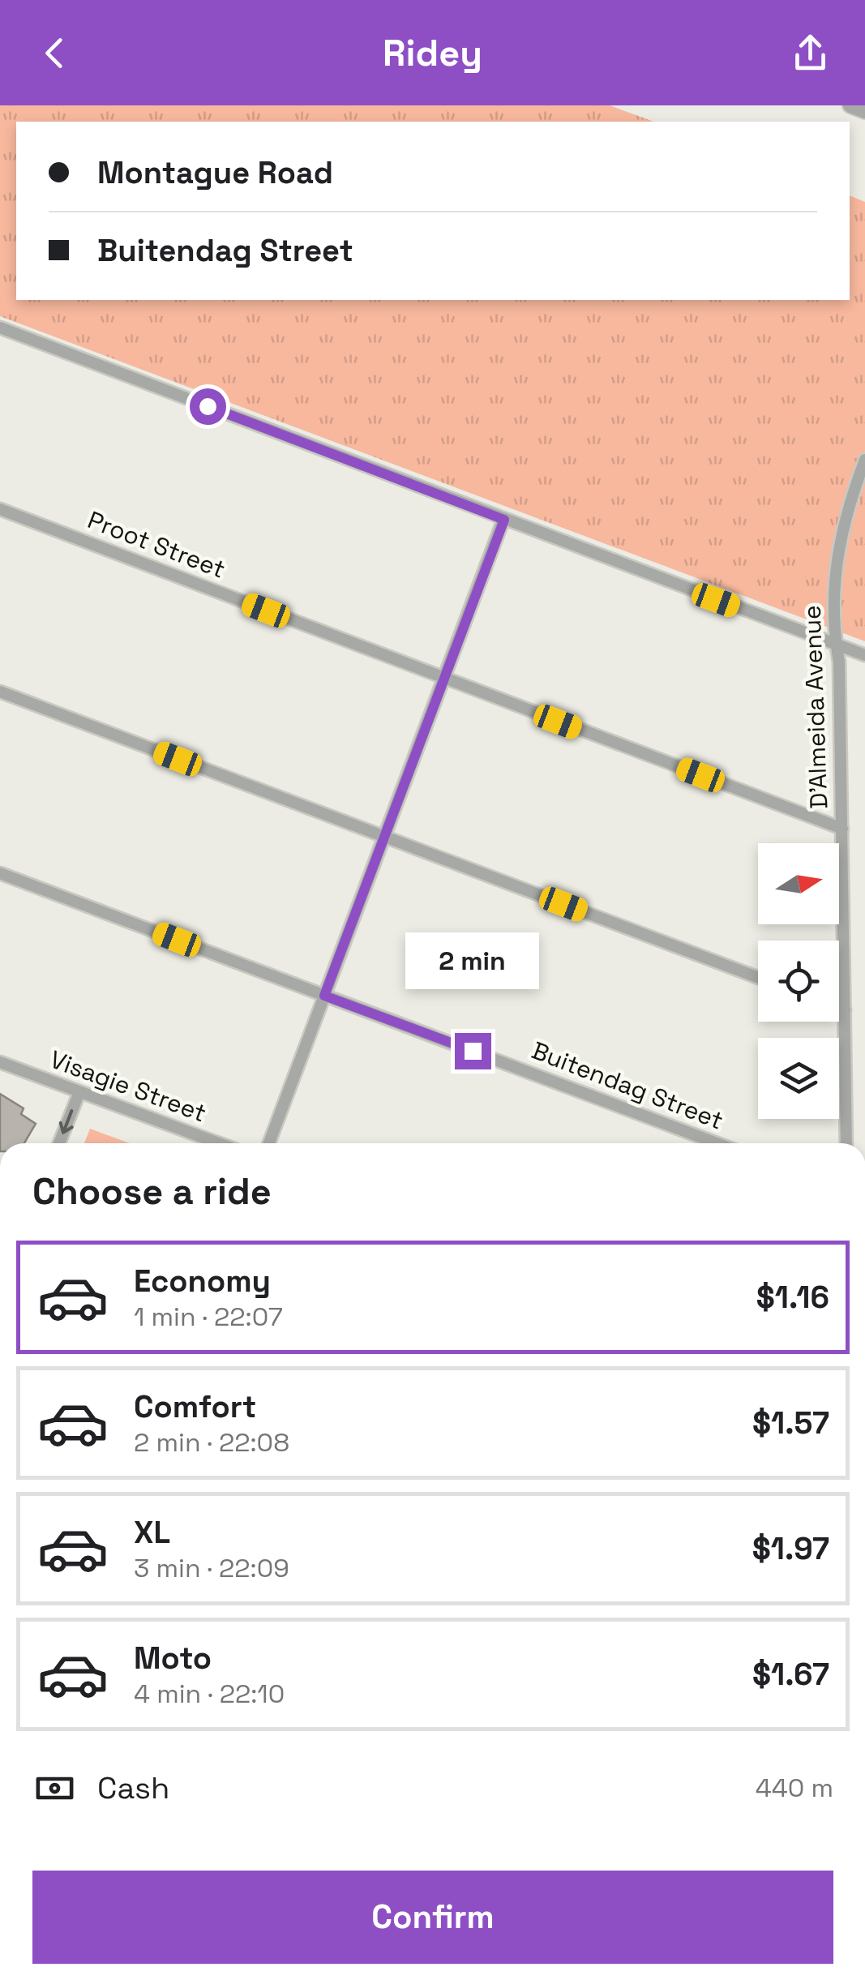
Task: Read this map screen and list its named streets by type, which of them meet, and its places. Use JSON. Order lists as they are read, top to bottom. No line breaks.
{"streets":{"street":["Proot Street","D'Almeida Avenue","Buitendag Street","Visagie Street"]},"crossings":[["Proot Street","D'Almeida Avenue"]],"north":"right","page":{"header":"Ridey","banner":["Montague Road","Buitendag Street"],"bubble":"2 min","heading":"Choose a ride","list":[{"name":"Economy","note":"1 min · 22:07","value":"$1.16"},{"name":"Comfort","note":"2 min · 22:08","value":"$1.57"},{"name":"XL","note":"3 min · 22:09","value":"$1.97"},{"name":"Moto","note":"4 min · 22:10","value":"$1.67"}],"pay":["Cash","440 m"],"buttons":"Confirm"}}
